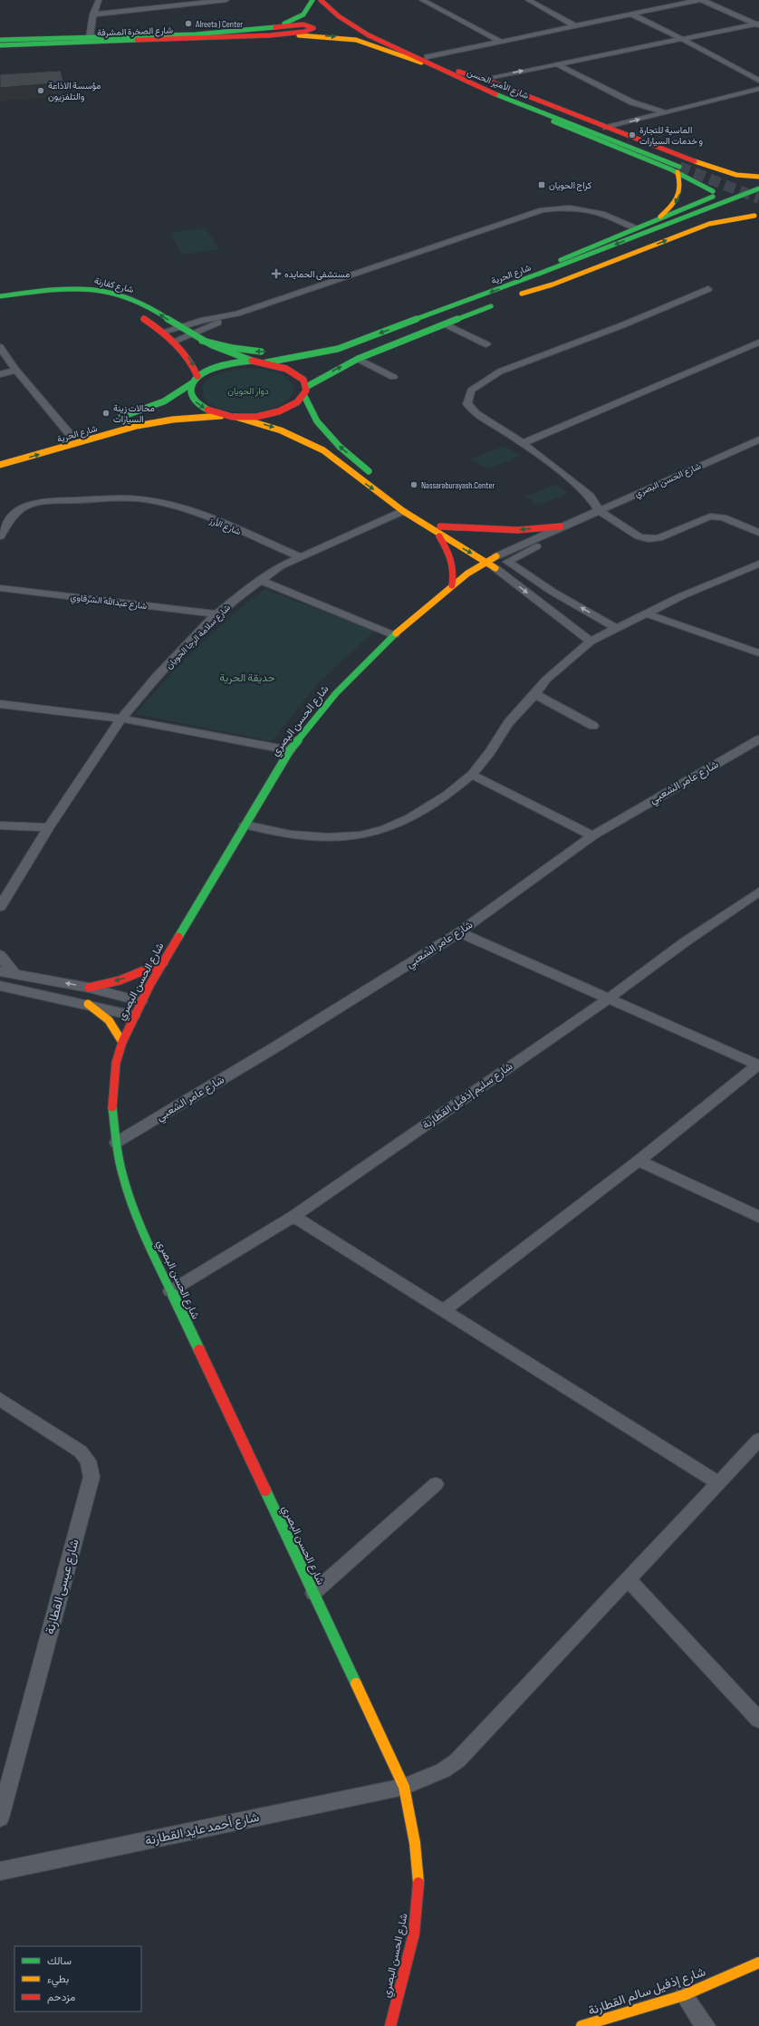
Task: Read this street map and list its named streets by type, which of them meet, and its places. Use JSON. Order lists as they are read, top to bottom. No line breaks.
{"streets":{"main road":["شارع الصخرة المشرفة","شارع الأمير الحسن","شارع الحرية","شارع كفارنة","شارع الحسن البصري","شارع إذفيل سالم القطارنة"],"street":["شارع الأرز","شارع عبدالله الشرقاوي","شارع سلامة الرجا الحويان","شارع عامر الشعبي","شارع سليم إذفيل القطارنة","شارع عيسى القطارنة","شارع أحمد عايد القطارنة"]},"crossings":[["شارع الحسن البصري","شارع عامر الشعبي"],["شارع الحسن البصري","شارع سليم إذفيل القطارنة"],["شارع الحسن البصري","شارع أحمد عايد القطارنة"],["شارع الأرز","شارع سلامة الرجا الحويان"],["شارع عبدالله الشرقاوي","شارع سلامة الرجا الحويان"]],"parks":["دوار الحويان","حديقة الحرية"],"places":{"other":["Alreeta J Center","مؤسسة الاذاعة والتلفزيون","الماسية للتجارة و خدمات السيارات","محالات زينة السيارات","Nassaraburayash.Center"],"transit":["كراج الحويان"],"health":["مستشفى الحمايده"]},"legend":["سالك","بطيء","مزدحم"]}
